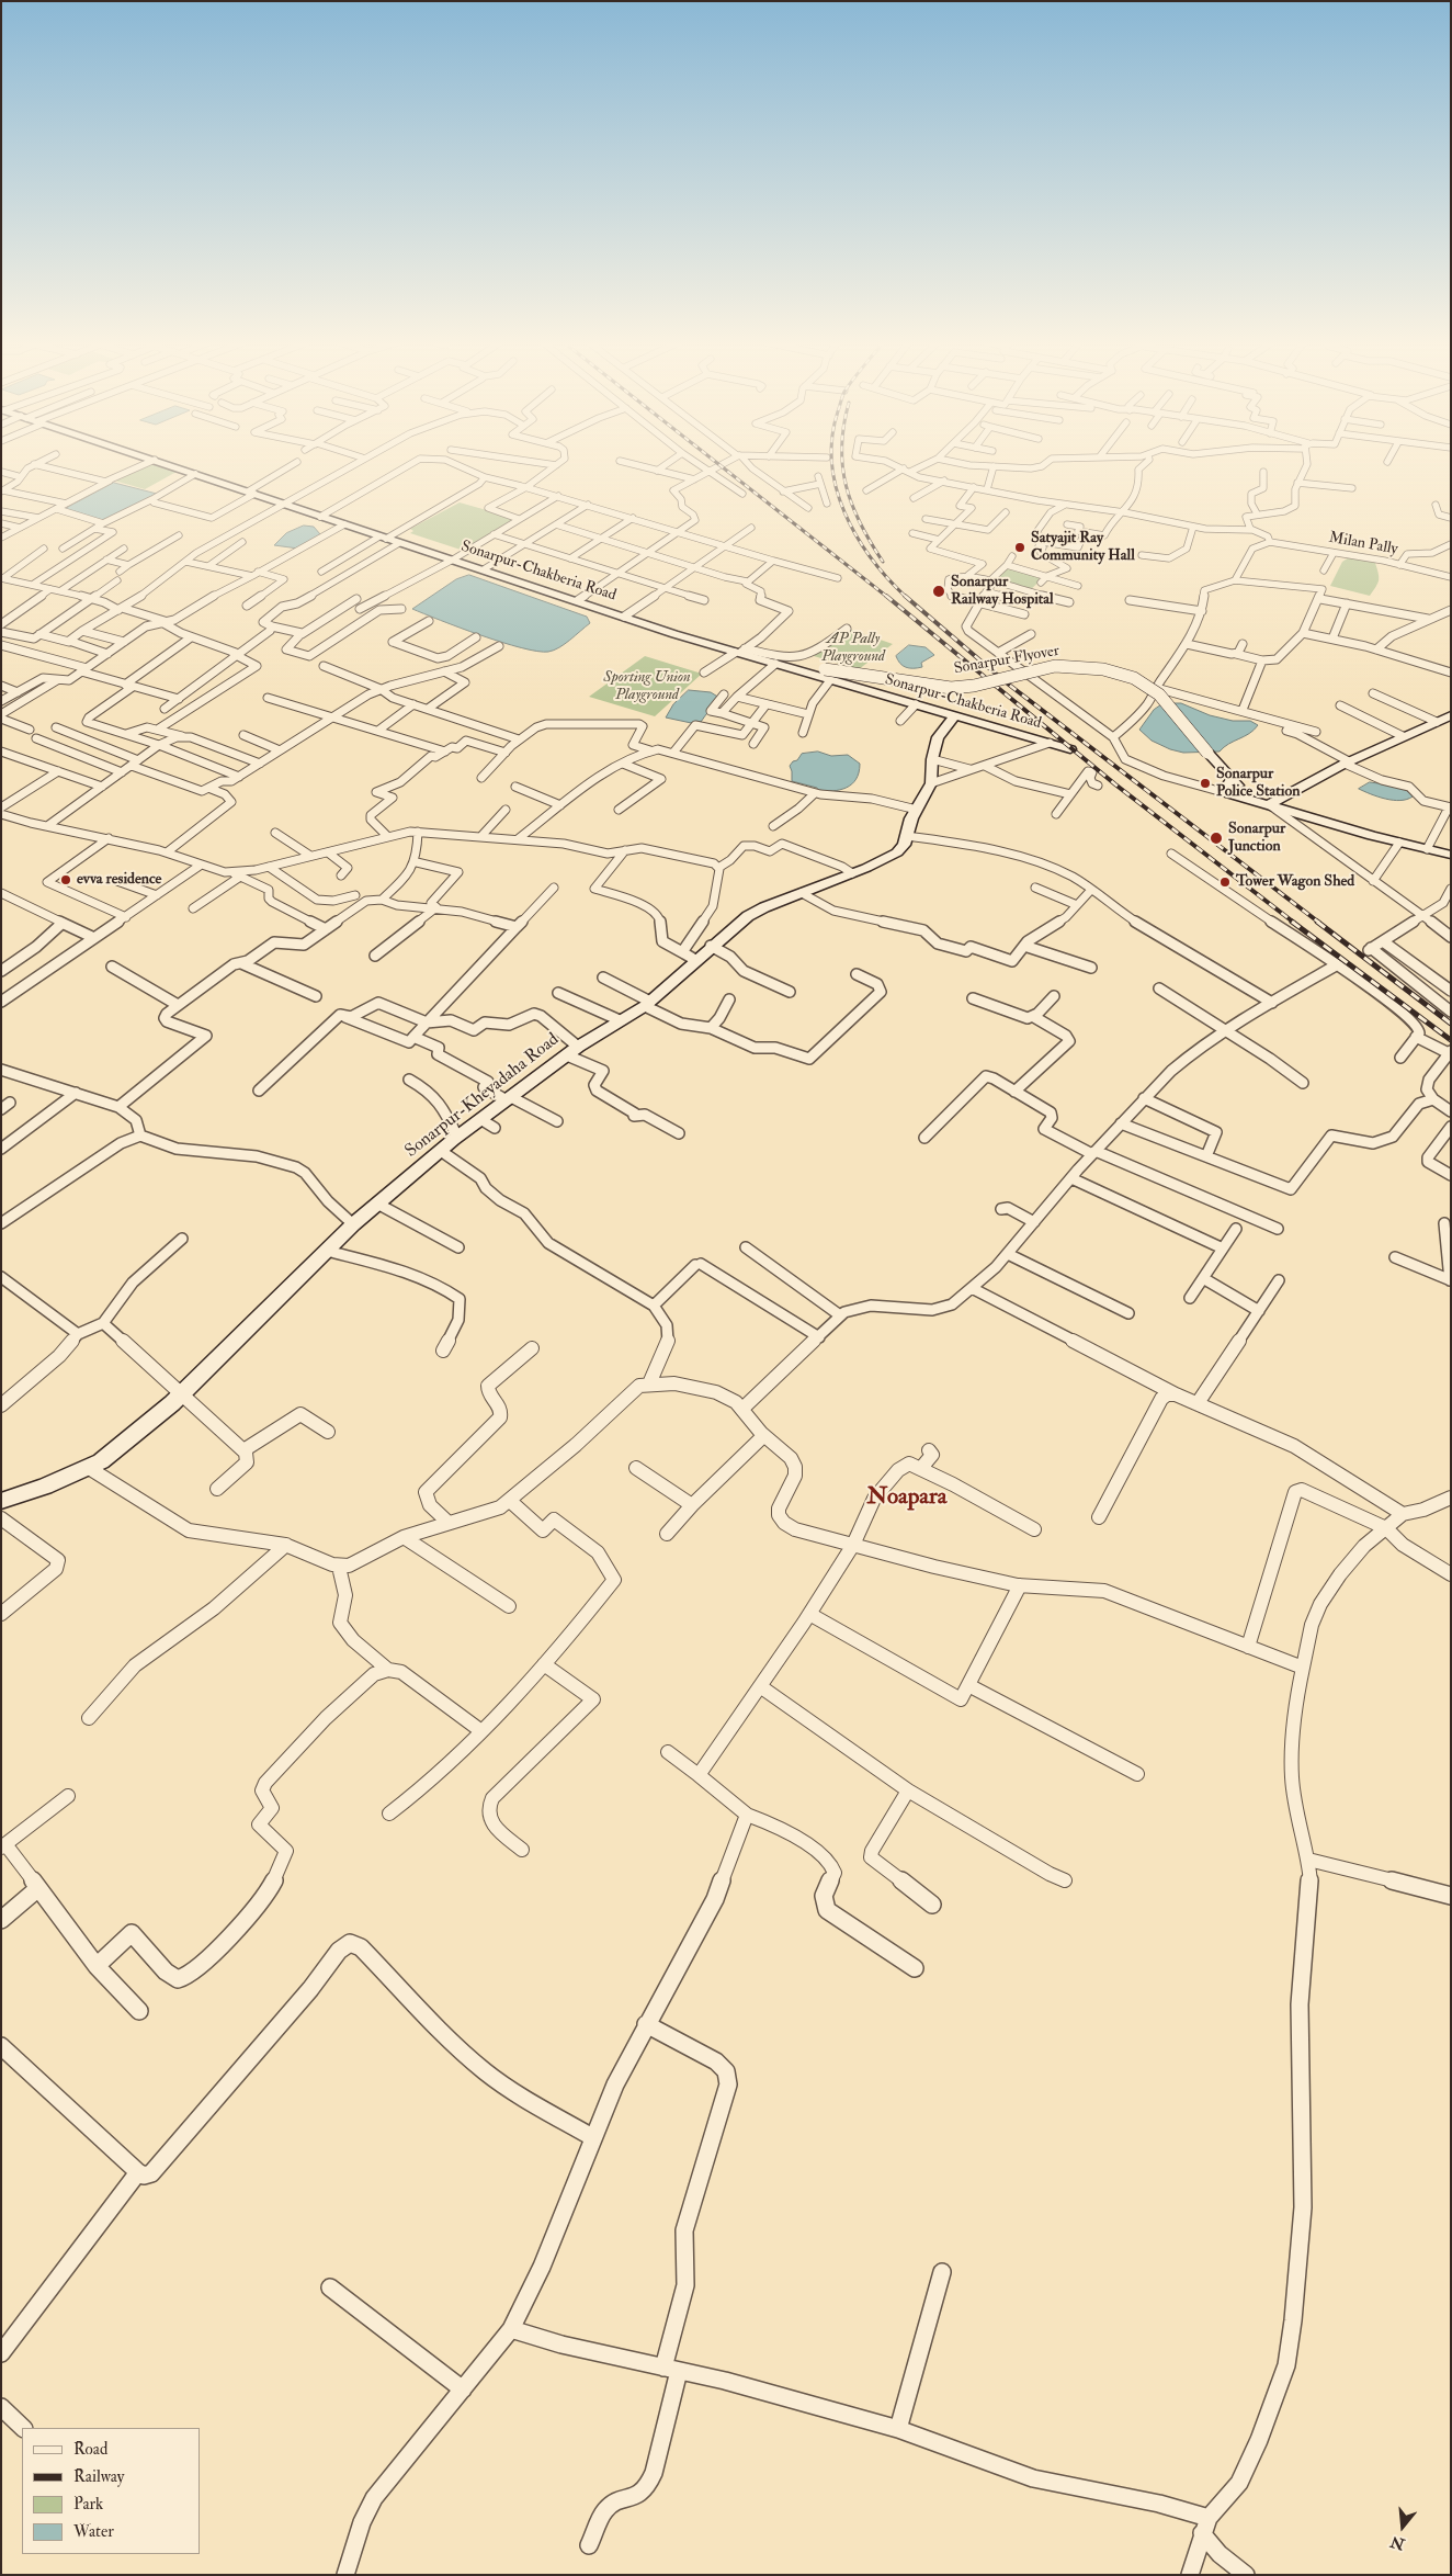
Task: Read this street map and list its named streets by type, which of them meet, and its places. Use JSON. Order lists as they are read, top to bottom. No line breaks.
{"streets":{"main road":["Sonarpur-Chakberia Road","Sonarpur Flyover","Sonarpur-Kheyadaha Road"],"street":["Milan Pally"]},"crossings":[["Sonarpur-Chakberia Road","Sonarpur Flyover"],["Sonarpur-Chakberia Road","Sonarpur-Kheyadaha Road"]],"districts":["Noapara"],"parks":["AP Pally Playground","Sporting Union Playground"],"places":["Satyajit Ray Community Hall","Sonarpur Railway Hospital","Sonarpur Police Station","Sonarpur Junction","evva residence","Tower Wagon Shed"],"legend":["Road","Railway","Park","Water"],"north":"bottom"}
